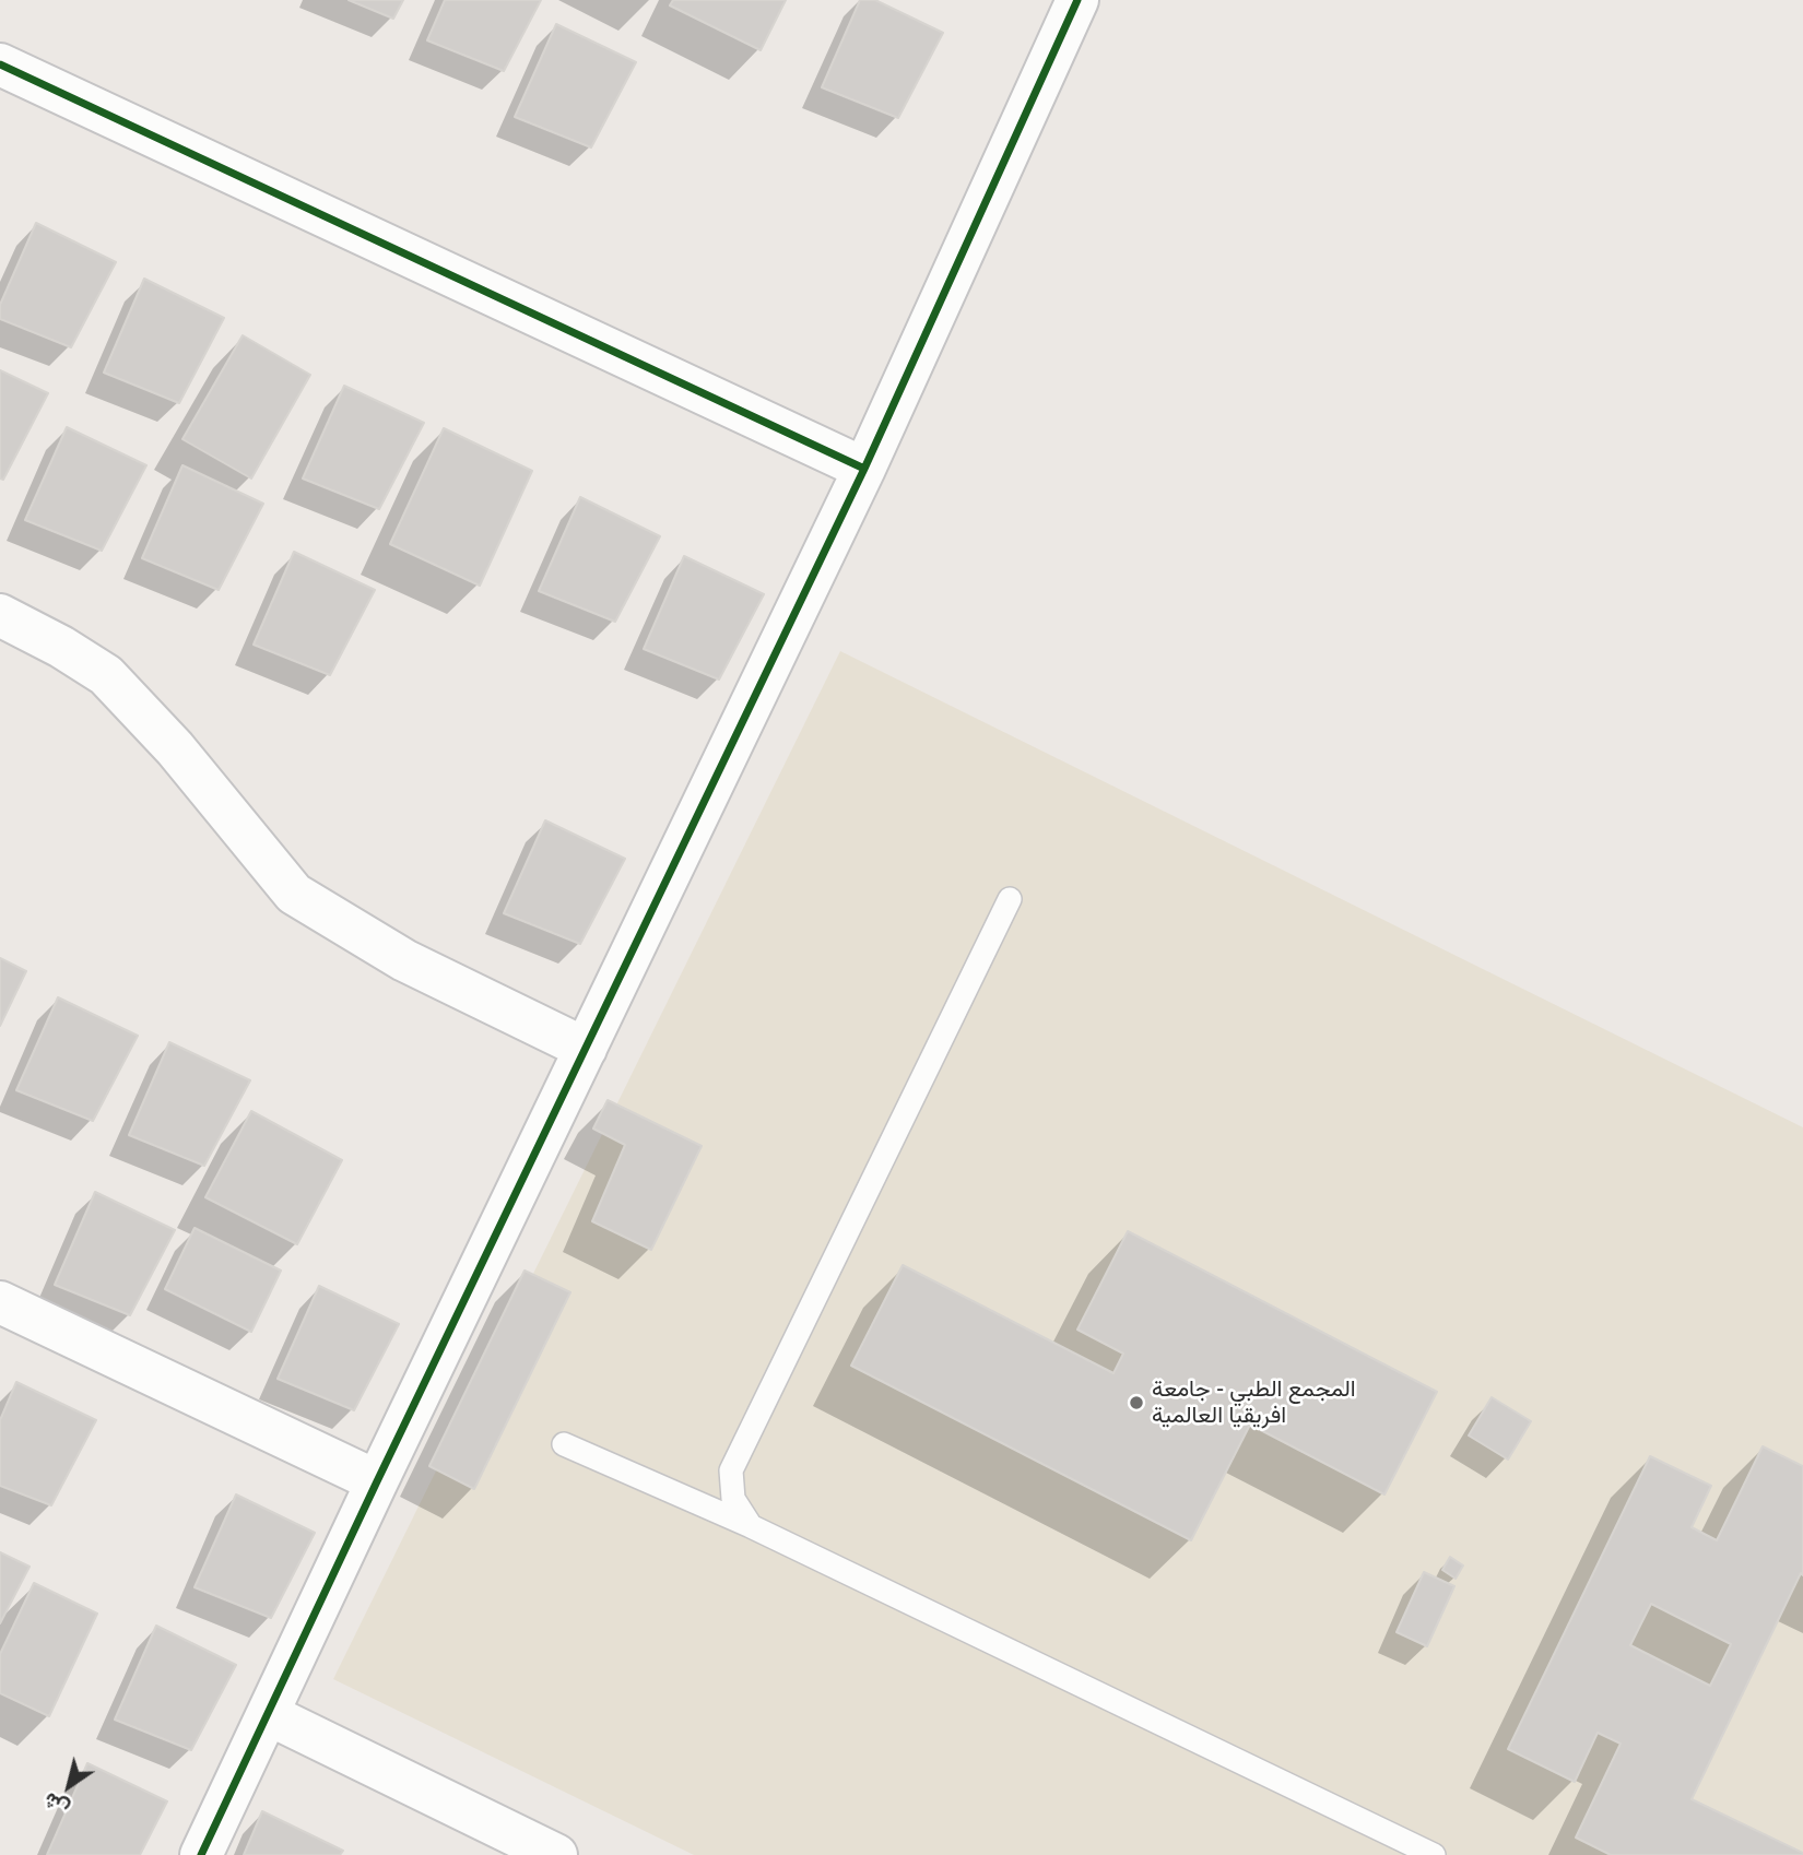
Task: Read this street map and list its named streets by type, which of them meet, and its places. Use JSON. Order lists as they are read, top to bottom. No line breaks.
{"places":["المجمع الطبي - جامعة افريقيا العالمية"],"north":"bottom left"}
